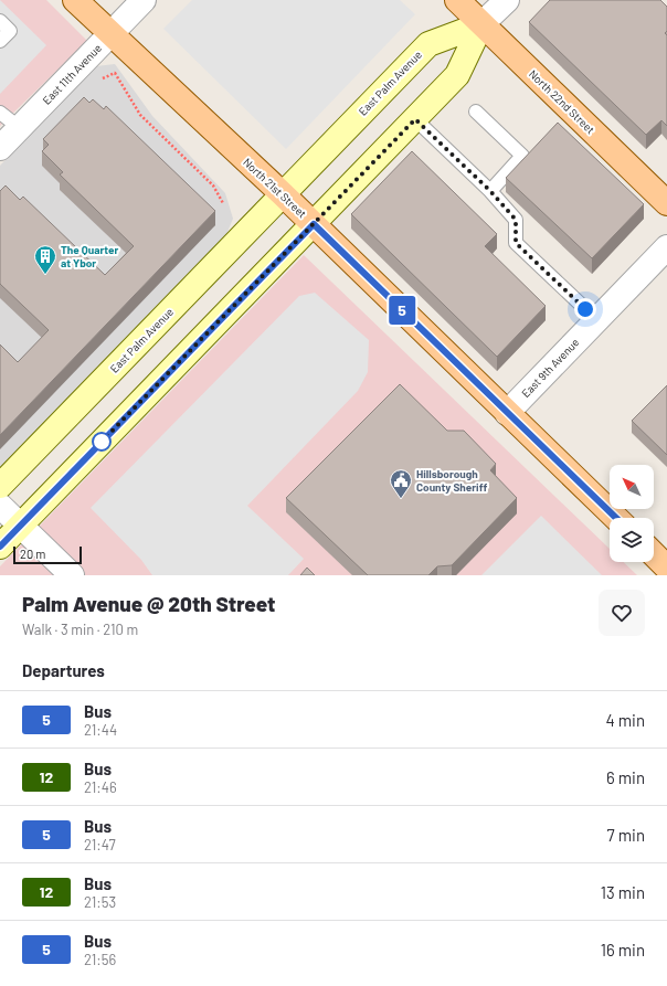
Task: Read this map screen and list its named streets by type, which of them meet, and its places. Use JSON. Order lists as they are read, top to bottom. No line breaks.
{"streets":{"main road":["North 22nd Street","North 21st Street"],"street":["East 11th Avenue","East Palm Avenue","East 9th Avenue"]},"crossings":[["East 11th Avenue","North 21st Street"],["East Palm Avenue","North 22nd Street"],["East Palm Avenue","North 21st Street"],["North 21st Street","East 9th Avenue"]],"places":{"building":["The Quarter at Ybor"],"public building":["Hillsborough County Sheriff"]},"lines":["bus line 5"],"scale_bar":"20 m","north":"top left","page":{"on_map":"5","scale":"20 m","heading":[["Palm Avenue @ 20th Street","Walk · 3 min · 210 m"],"Departures"],"list":[{"mark":"5","name":"Bus","note":"21:44","value":"4 min"},{"mark":"12","name":"Bus","note":"21:46","value":"6 min"},{"mark":"5","name":"Bus","note":"21:47","value":"7 min"},{"mark":"12","name":"Bus","note":"21:53","value":"13 min"},{"mark":"5","name":"Bus","note":"21:56","value":"16 min"}]}}
